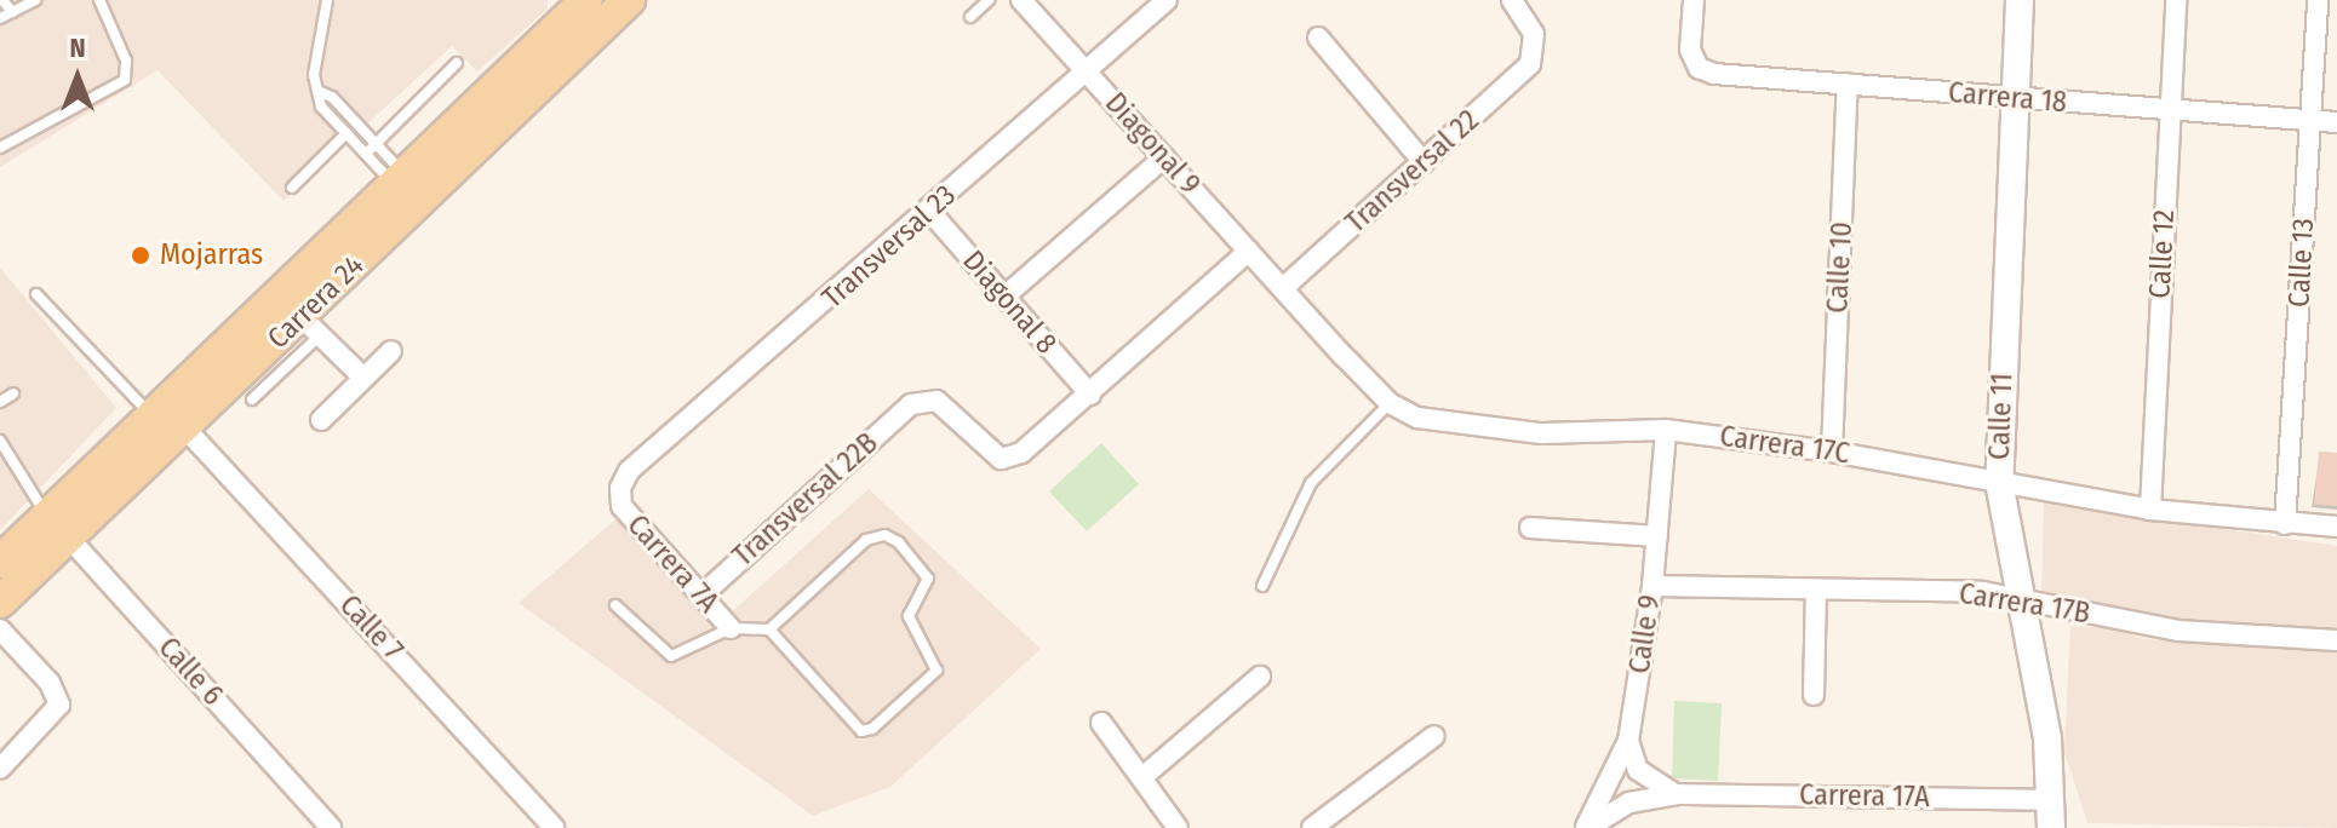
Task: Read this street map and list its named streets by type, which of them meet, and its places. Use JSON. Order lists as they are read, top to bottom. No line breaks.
{"streets":{"main road":["Carrera 24"],"street":["Carrera 18","Diagonal 9","Transversal 22","Transversal 23","Calle 12","Calle 13","Calle 10","Diagonal 8","Calle 11","Carrera 17C","Transversal 22B","Carrera 7A","Carrera 17B","Calle 7","Calle 9","Calle 6","Carrera 17A"]},"crossings":[["Carrera 18","Calle 12"],["Carrera 18","Calle 13"],["Carrera 18","Calle 10"],["Carrera 18","Calle 11"],["Diagonal 9","Transversal 22"],["Diagonal 9","Transversal 23"],["Diagonal 9","Carrera 17C"],["Transversal 22","Carrera 17C"],["Transversal 23","Diagonal 8"],["Transversal 23","Carrera 7A"],["Calle 12","Carrera 17C"],["Calle 13","Carrera 17C"],["Calle 10","Carrera 17C"],["Carrera 24","Calle 7"],["Carrera 24","Calle 6"],["Diagonal 8","Transversal 22B"],["Calle 11","Carrera 17C"],["Calle 11","Carrera 17B"],["Calle 11","Carrera 17A"],["Carrera 17C","Calle 9"],["Transversal 22B","Carrera 7A"],["Carrera 17B","Calle 9"],["Calle 9","Carrera 17A"]],"places":["Mojarras"],"north":"top"}
